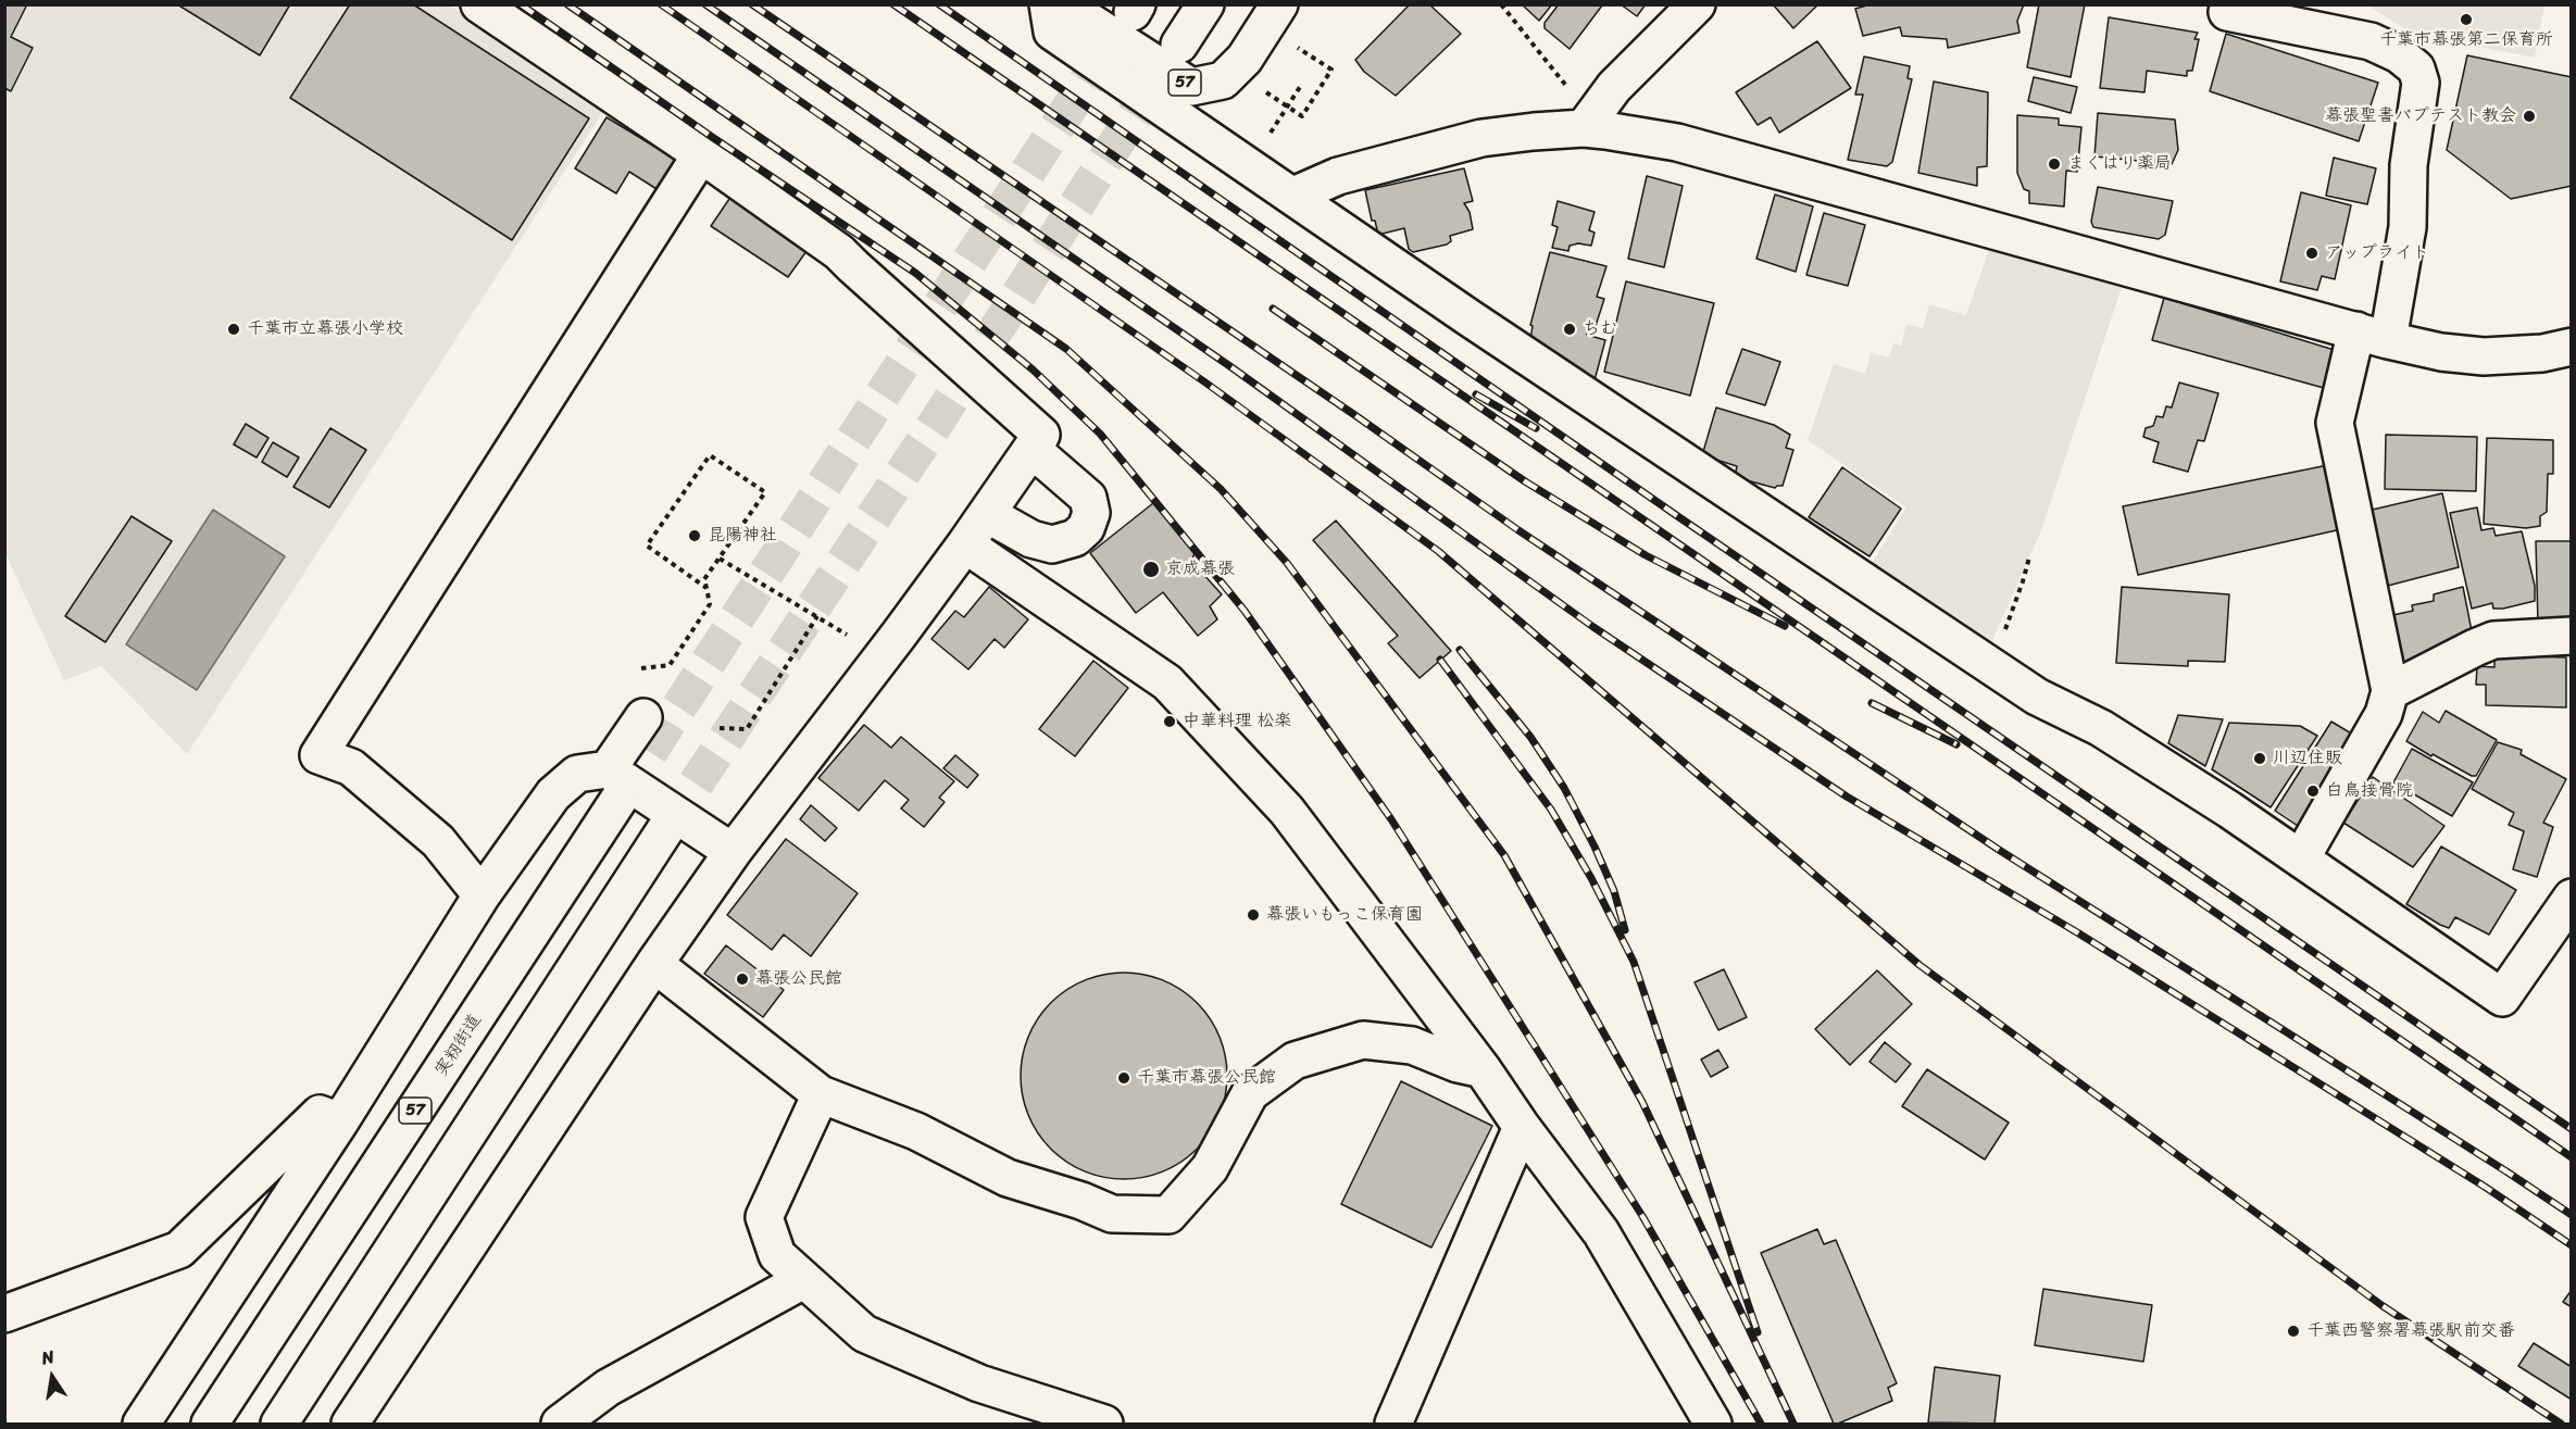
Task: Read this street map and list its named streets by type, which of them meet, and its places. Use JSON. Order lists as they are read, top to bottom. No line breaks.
{"streets":{"street":["57","実籾街道"]},"places":["千葉市幕張第二保育所","幕張聖書バプテスト教会","まくはり薬局","アップライト","千葉市立幕張小学校","ちむ","昆陽神社","京成幕張","中華料理 松楽","川辺住販","白鳥接骨院","幕張いもっこ保育園","幕張公民館","千葉市幕張公民館","千葉西警察署幕張駅前交番"],"north":"top"}
